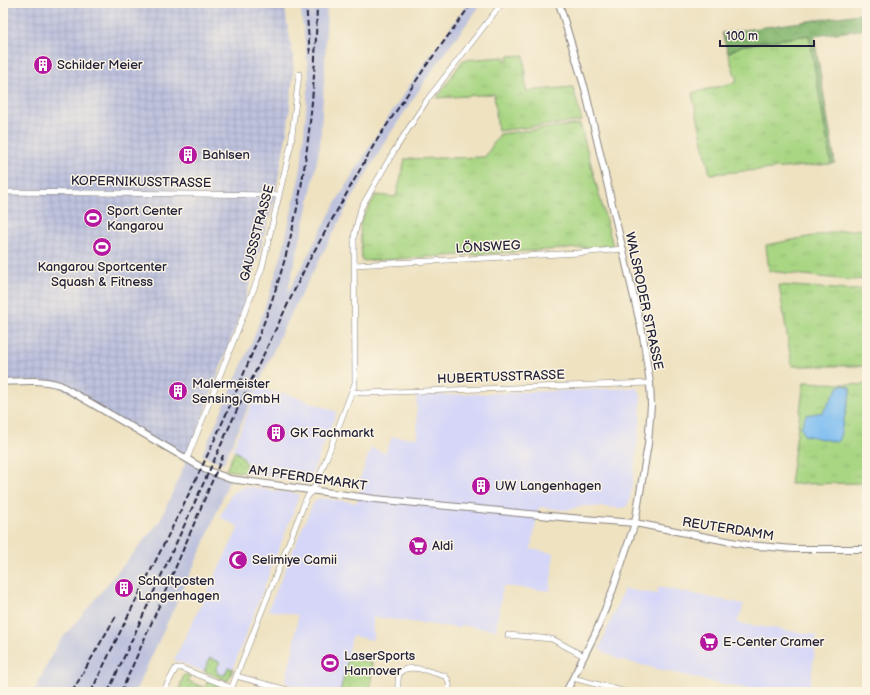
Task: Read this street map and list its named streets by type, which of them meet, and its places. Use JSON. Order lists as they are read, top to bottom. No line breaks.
{"streets":{"street":["KOPERNIKUSSTRASSE","GAUSSSTRASSE","LÖNSWEG","WALSRODER STRASSE","HUBERTUSSTRASSE","AM PFERDEMARKT","REUTERDAMM"]},"crossings":[["KOPERNIKUSSTRASSE","GAUSSSTRASSE"],["GAUSSSTRASSE","AM PFERDEMARKT"],["LÖNSWEG","WALSRODER STRASSE"],["WALSRODER STRASSE","HUBERTUSSTRASSE"],["WALSRODER STRASSE","AM PFERDEMARKT"],["WALSRODER STRASSE","REUTERDAMM"],["AM PFERDEMARKT","REUTERDAMM"]],"places":{"building":["Schilder Meier","Bahlsen","Malermeister Sensing GmbH","GK Fachmarkt","UW Langenhagen","Schaltposten Langenhagen"],"sports":["Sport Center Kangarou","Kangarou Sportcenter Squash & Fitness","LaserSports Hannover"],"supermarket":["Aldi","E-Center Cramer"],"mosque":["Selimiye Camii"]},"scale_bar":"100 m"}
